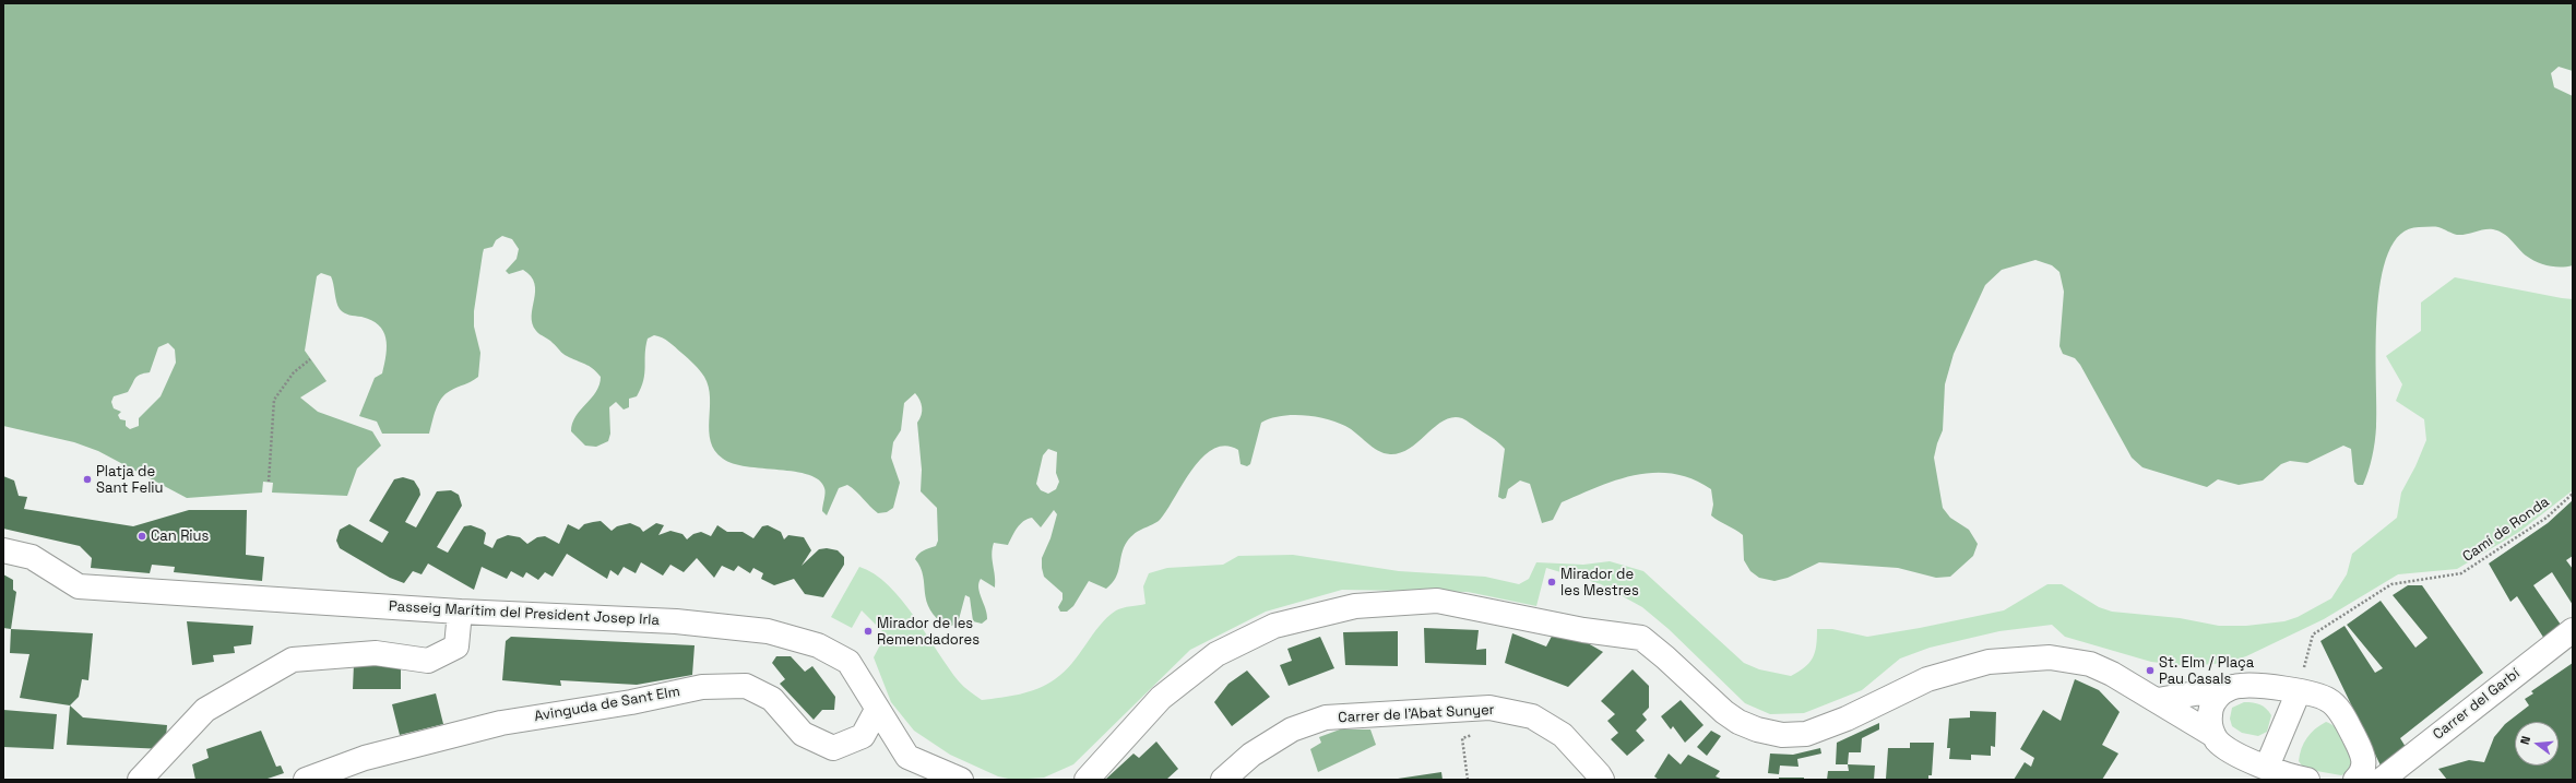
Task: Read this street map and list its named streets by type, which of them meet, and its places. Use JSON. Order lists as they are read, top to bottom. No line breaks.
{"streets":{"street":["Passeig Marítim del President Josep Irla","Avinguda de Sant Elm","Carrer del Garbí","Carrer de l'Abat Sunyer"],"path":["Camí de Ronda"]},"crossings":[["Passeig Marítim del President Josep Irla","Avinguda de Sant Elm"]],"places":["Platja de Sant Feliu","Can Rius","Mirador de les Mestres","Mirador de les Remendadores","St. Elm / Plaça Pau Casals"],"north":"left"}
